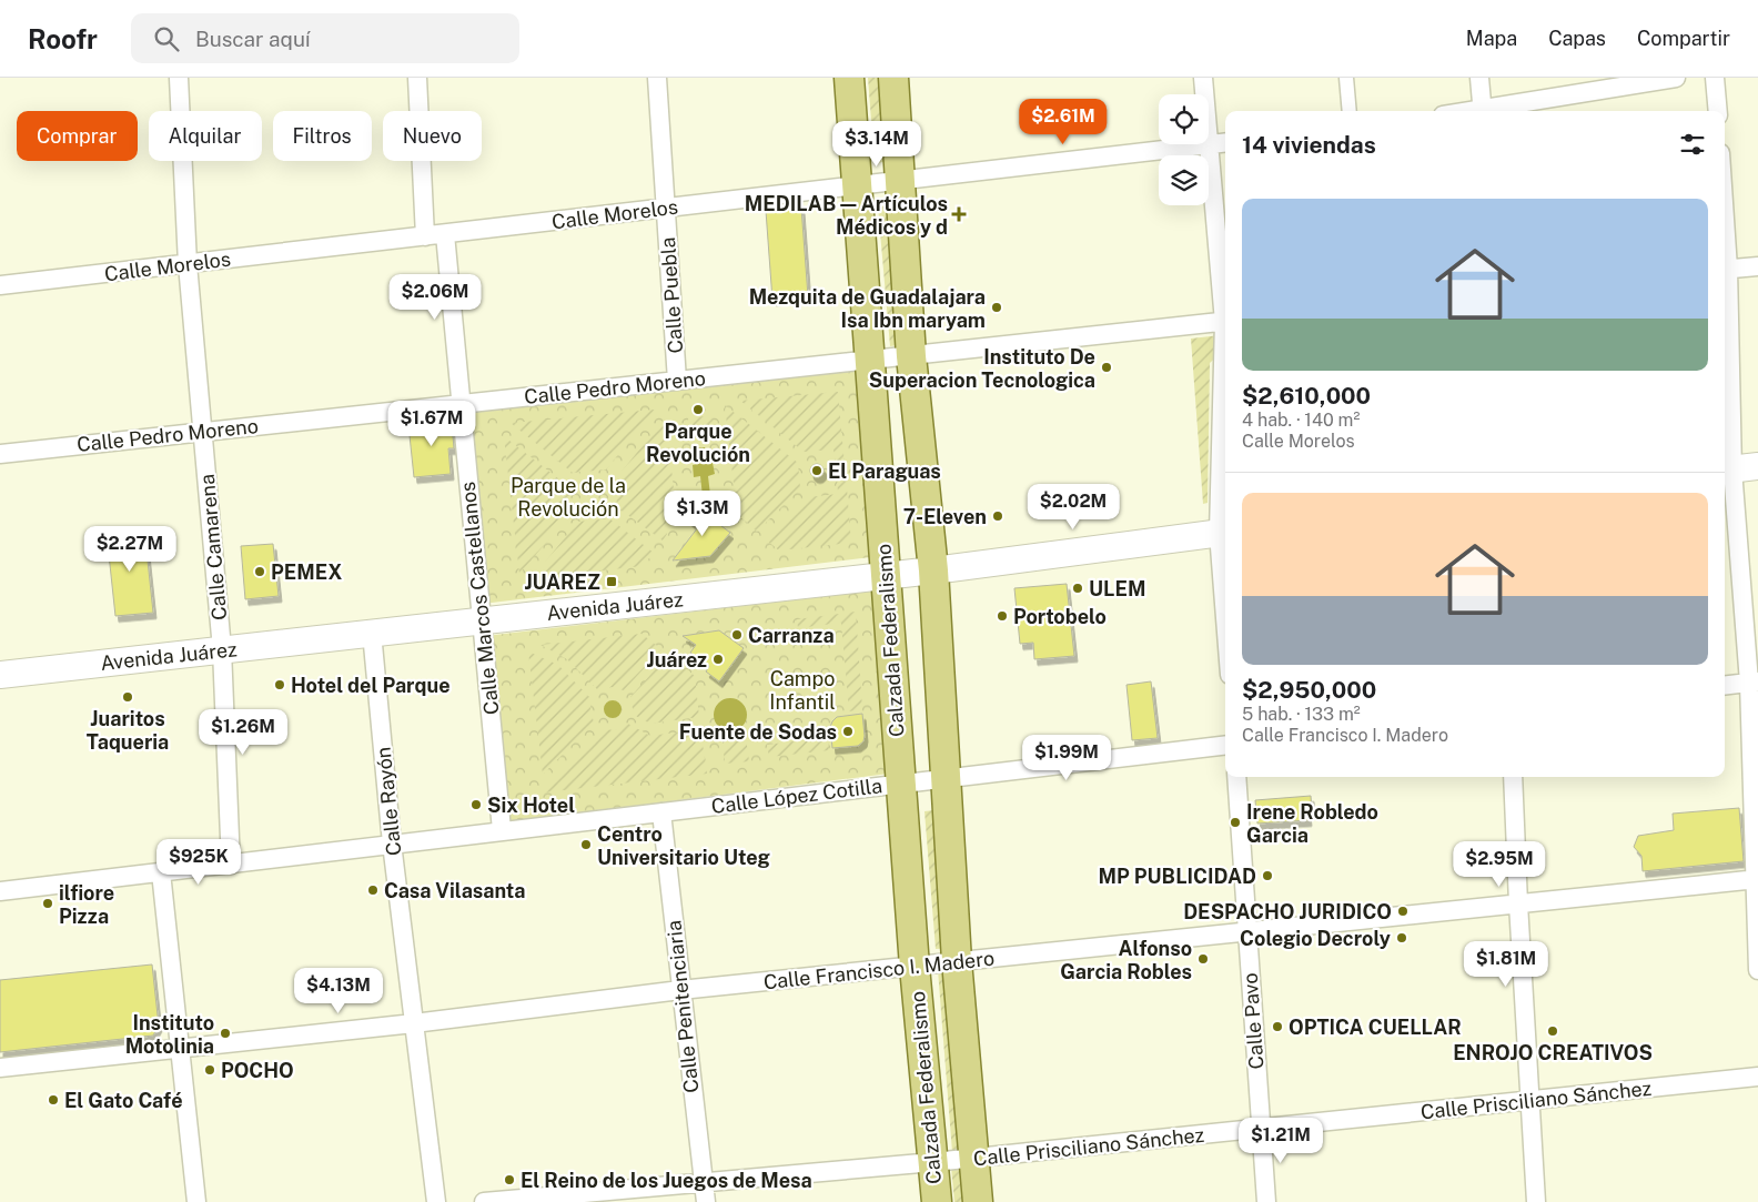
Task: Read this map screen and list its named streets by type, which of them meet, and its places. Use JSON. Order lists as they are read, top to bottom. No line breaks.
{"streets":{"main road":["Avenida Juárez","Calzada Federalismo"],"street":["Calle Morelos","Calle Puebla","Calle Pedro Moreno","Calle Camarena","Calle Marcos Castellanos","Calle López Cotilla","Calle Rayón","Calle Francisco I. Madero","Calle Penitenciaria","Calle Pavo","Calle Prisciliano Sánchez"]},"crossings":[["Calle Morelos","Calle Puebla"],["Calle Morelos","Calle Camarena"],["Calle Morelos","Calle Marcos Castellanos"],["Calle Morelos","Calzada Federalismo"],["Calle Puebla","Calle Pedro Moreno"],["Calle Pedro Moreno","Calle Camarena"],["Calle Pedro Moreno","Calle Marcos Castellanos"],["Calle Pedro Moreno","Calzada Federalismo"],["Calle Camarena","Avenida Juárez"],["Calle Camarena","Calle López Cotilla"],["Calle Marcos Castellanos","Avenida Juárez"],["Calle Marcos Castellanos","Calle López Cotilla"],["Avenida Juárez","Calzada Federalismo"],["Avenida Juárez","Calle Rayón"],["Calzada Federalismo","Calle López Cotilla"],["Calzada Federalismo","Calle Francisco I. Madero"],["Calzada Federalismo","Calle Prisciliano Sánchez"],["Calle López Cotilla","Calle Rayón"],["Calle López Cotilla","Calle Penitenciaria"],["Calle Rayón","Calle Francisco I. Madero"],["Calle Francisco I. Madero","Calle Penitenciaria"],["Calle Francisco I. Madero","Calle Pavo"],["Calle Penitenciaria","Calle Prisciliano Sánchez"],["Calle Pavo","Calle Prisciliano Sánchez"]],"parks":["Parque de la Revolución","Campo Infantil"],"places":{"health":["MEDILAB — Artículos Médicos y d"],"other":["Mezquita de Guadalajara Isa Ibn maryam","Instituto De Superacion Tecnologica","Parque Revolución","El Paraguas","7-Eleven","PEMEX","ULEM","Portobelo","Carranza","Juárez","Hotel del Parque","Juaritos Taqueria","Fuente de Sodas","Six Hotel","Irene Robledo Garcia","Centro Universitario Uteg","MP PUBLICIDAD","Casa Vilasanta","ilfiore Pizza","DESPACHO JURIDICO","Colegio Decroly","Alfonso Garcia Robles","OPTICA CUELLAR","ENROJO CREATIVOS","Instituto Motolinia","POCHO","El Gato Café","El Reino de los Juegos de Mesa"],"transit":["JUAREZ"]},"page":{"header":"Roofr","search":"Buscar aquí","nav":["Mapa","Capas","Compartir"],"price":["$2.61M","$3.14M","$2.06M","$1.67M","$2.02M","$1.3M","$2.27M","$1.26M","$1.99M","$925K","$2.95M","$1.81M","$4.13M","$1.21M"],"chip":["Comprar","Alquilar","Filtros","Nuevo"],"heading":"14 viviendas","list":[{"name":"$2,610,000","note":"4 hab. · 140 m² · Calle Morelos"},{"name":"$2,950,000","note":"5 hab. · 133 m² · Calle Francisco I. Madero"}]}}
